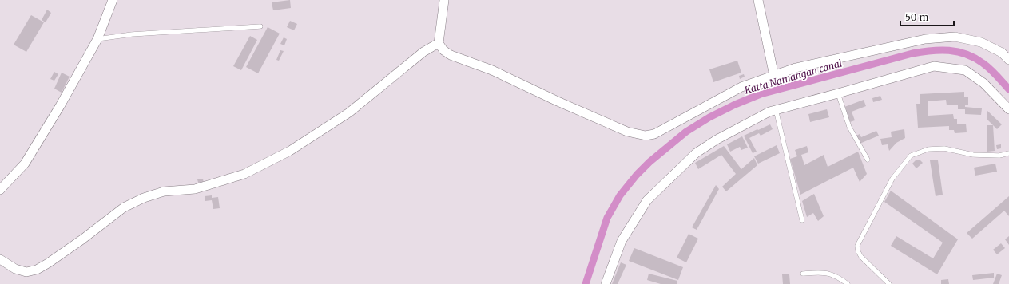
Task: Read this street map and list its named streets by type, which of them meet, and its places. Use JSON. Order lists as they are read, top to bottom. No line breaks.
{"water":["Katta Namangan canal"],"scale_bar":"50 m"}
